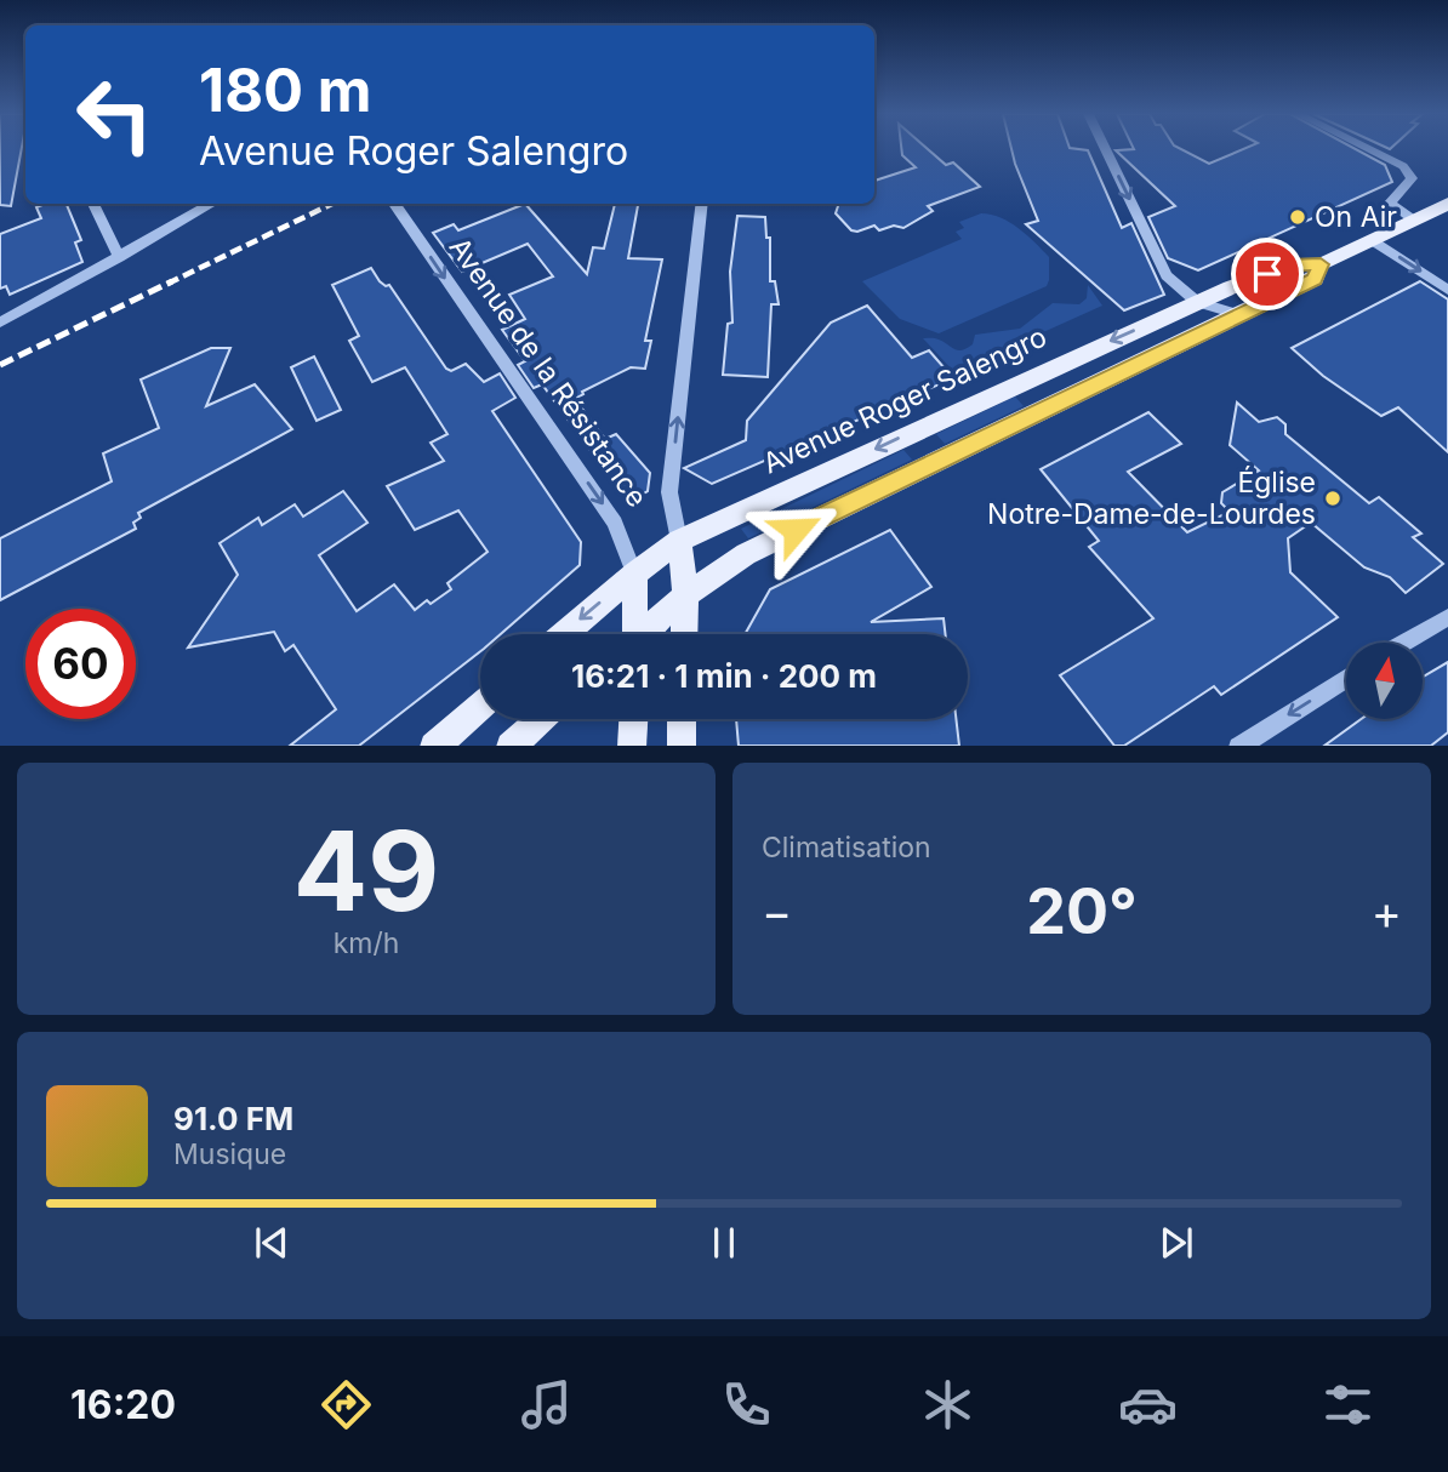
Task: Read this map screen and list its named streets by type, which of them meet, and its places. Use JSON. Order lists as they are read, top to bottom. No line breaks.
{"streets":{"main road":["Avenue de la Résistance","Avenue Roger Salengro"]},"crossings":[["Avenue de la Résistance","Avenue Roger Salengro"]],"one_way":["Avenue de la Résistance"],"places":["On Air","Église Notre-Dame-de-Lourdes"],"north":"top","page":{"turn":["180 m","Avenue Roger Salengro"],"limit":"60","trip":"16:21 · 1 min · 200 m","tile":[["49","km/h"],"Climatisation"],"heat":["−","20°","+"],"song":["91.0 FM","Musique"],"tabs":"16:20"}}
